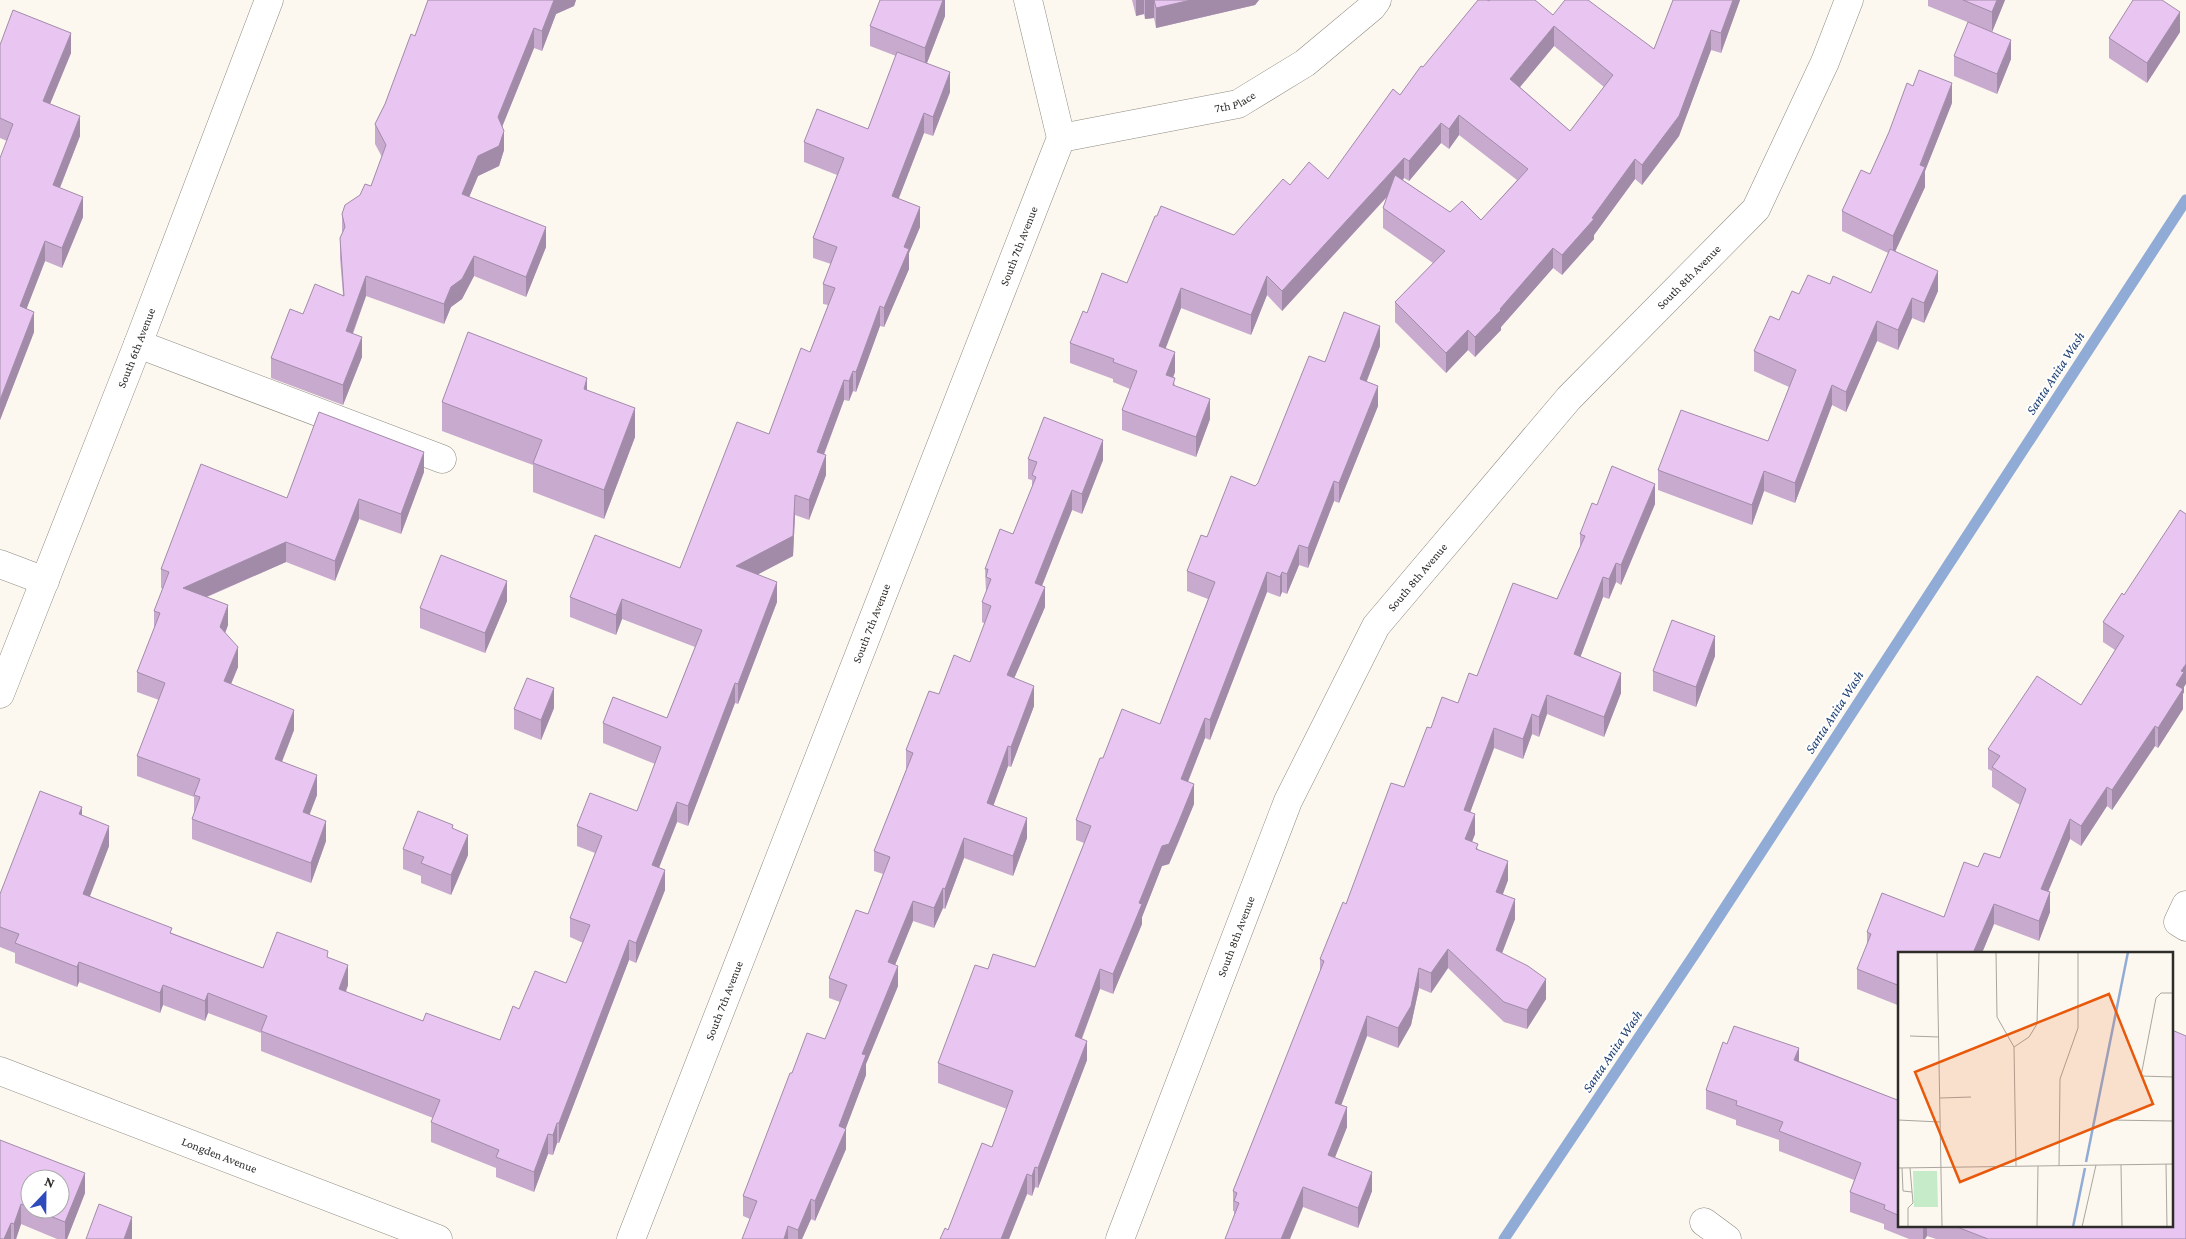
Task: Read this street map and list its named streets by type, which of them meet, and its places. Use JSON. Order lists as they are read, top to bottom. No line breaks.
{"streets":{"street":["7th Place","South 7th Avenue","South 8th Avenue","South 6th Avenue","Longden Avenue"]},"crossings":[["7th Place","South 7th Avenue"]],"water":["Santa Anita Wash"],"north":"top"}
